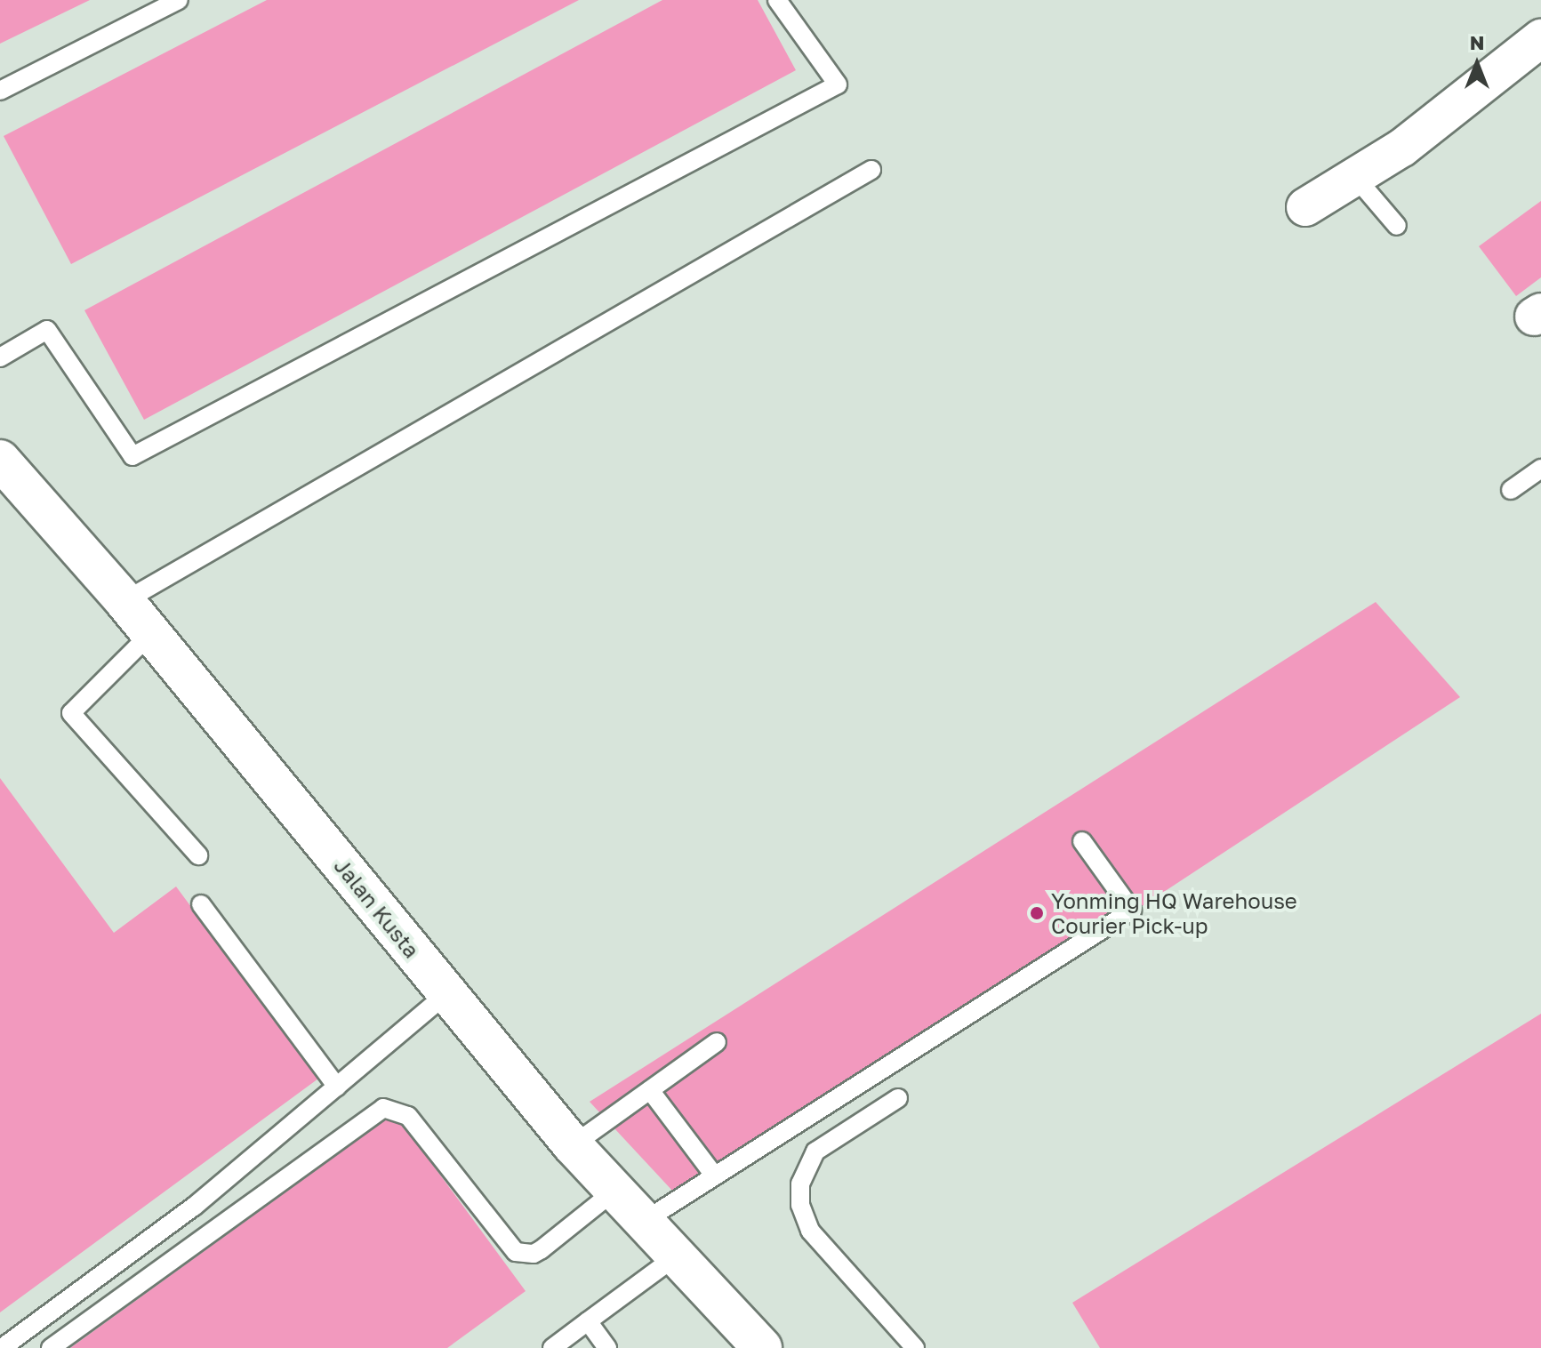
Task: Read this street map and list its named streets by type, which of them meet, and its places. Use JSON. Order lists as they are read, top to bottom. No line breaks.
{"streets":{"street":["Jalan Kusta"]},"places":["Yonming HQ Warehouse Courier Pick-up"],"north":"top"}
